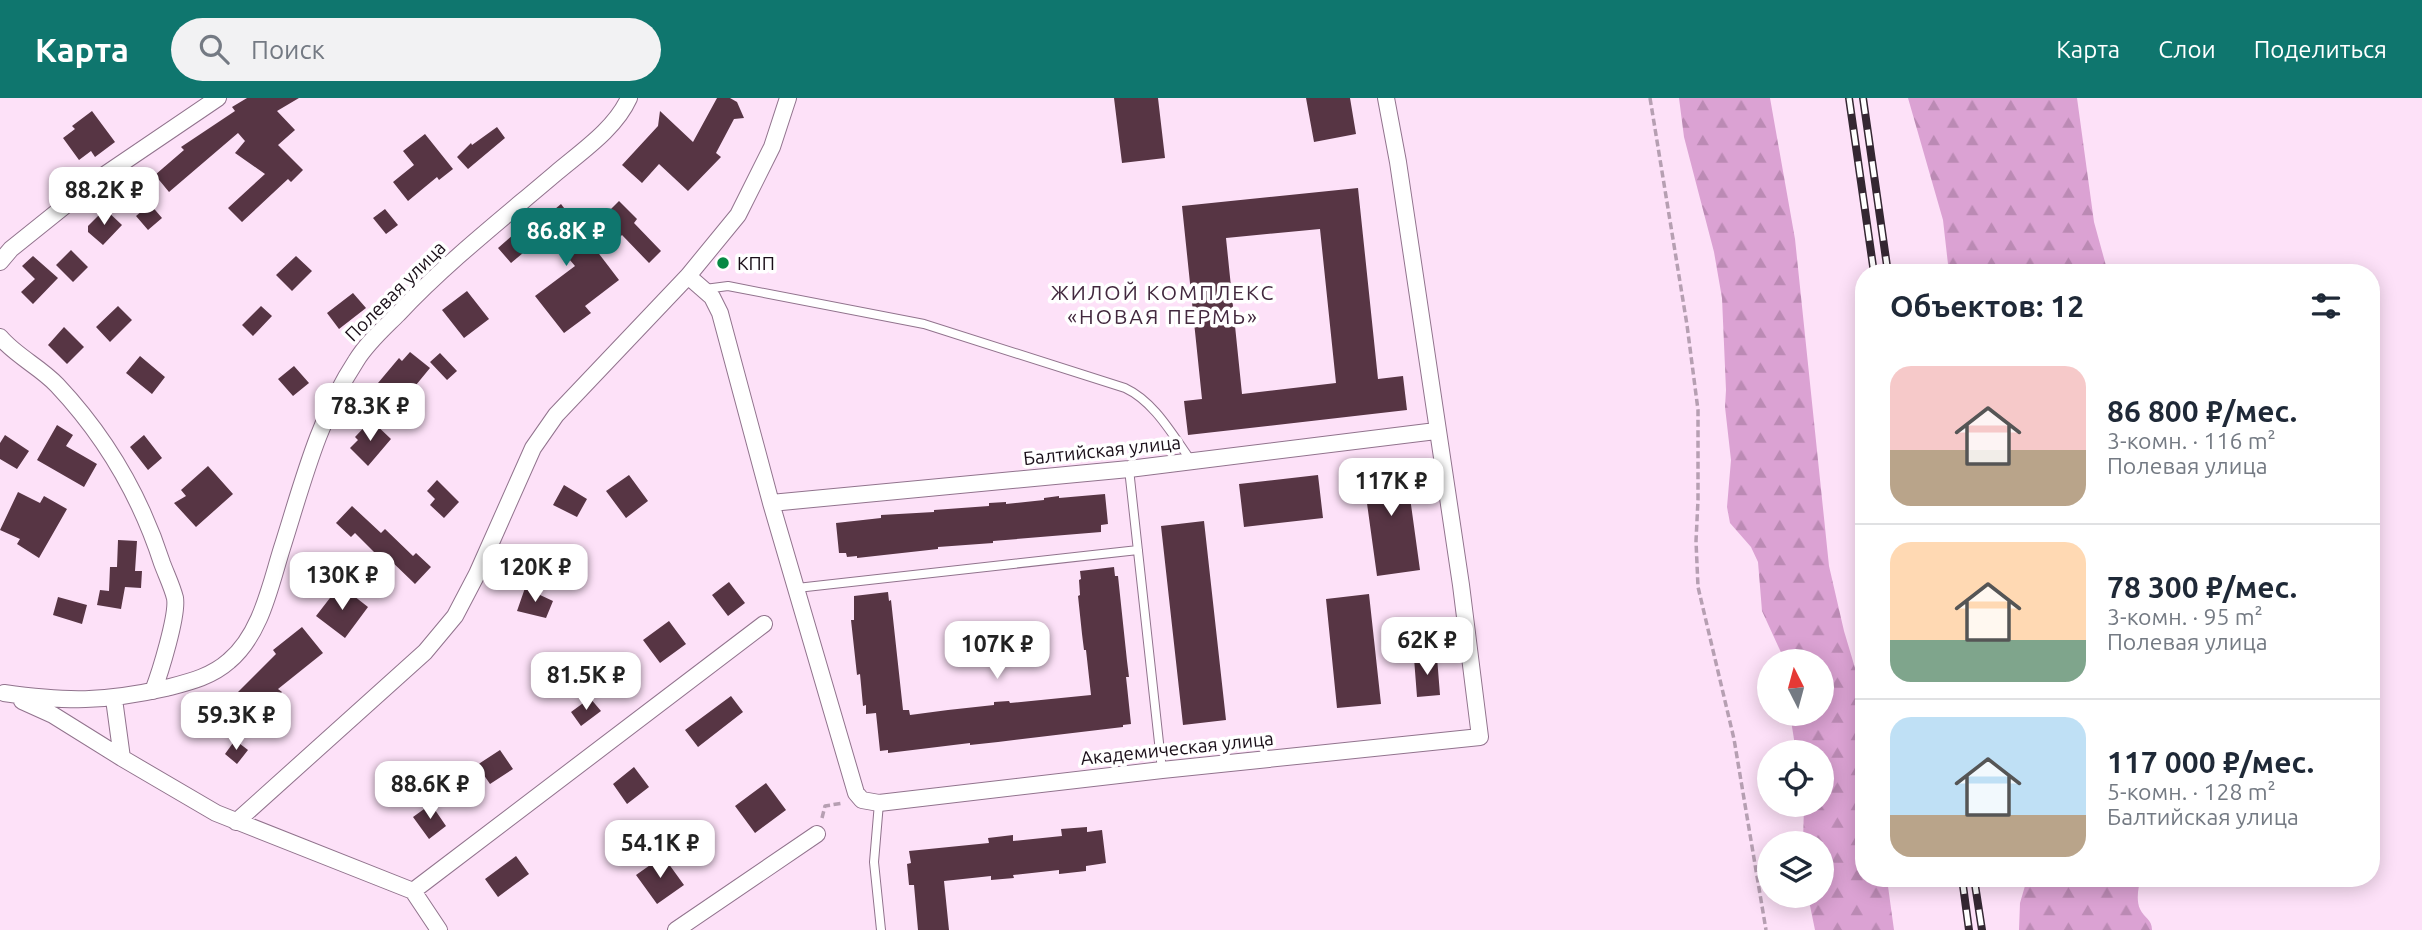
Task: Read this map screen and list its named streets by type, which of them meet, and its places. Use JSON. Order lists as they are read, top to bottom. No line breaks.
{"streets":{"street":["Полевая улица","Балтийская улица","Академическая улица"]},"crossings":[["Балтийская улица","Академическая улица"]],"districts":["ЖИЛОЙ КОМПЛЕКС «НОВАЯ ПЕРМЬ»"],"places":["КПП"],"north":"top","page":{"header":"Карта","search":"Поиск","nav":["Карта","Слои","Поделиться"],"price":["88.2K ₽","86.8K ₽","78.3K ₽","117K ₽","120K ₽","130K ₽","62K ₽","107K ₽","81.5K ₽","59.3K ₽","88.6K ₽","54.1K ₽"],"heading":"Объектов: 12","list":[{"name":"86 800 ₽/мес.","note":"3-комн. · 116 m² · Полевая улица"},{"name":"78 300 ₽/мес.","note":"3-комн. · 95 m² · Полевая улица"},{"name":"117 000 ₽/мес.","note":"5-комн. · 128 m² · Балтийская улица"}]}}
